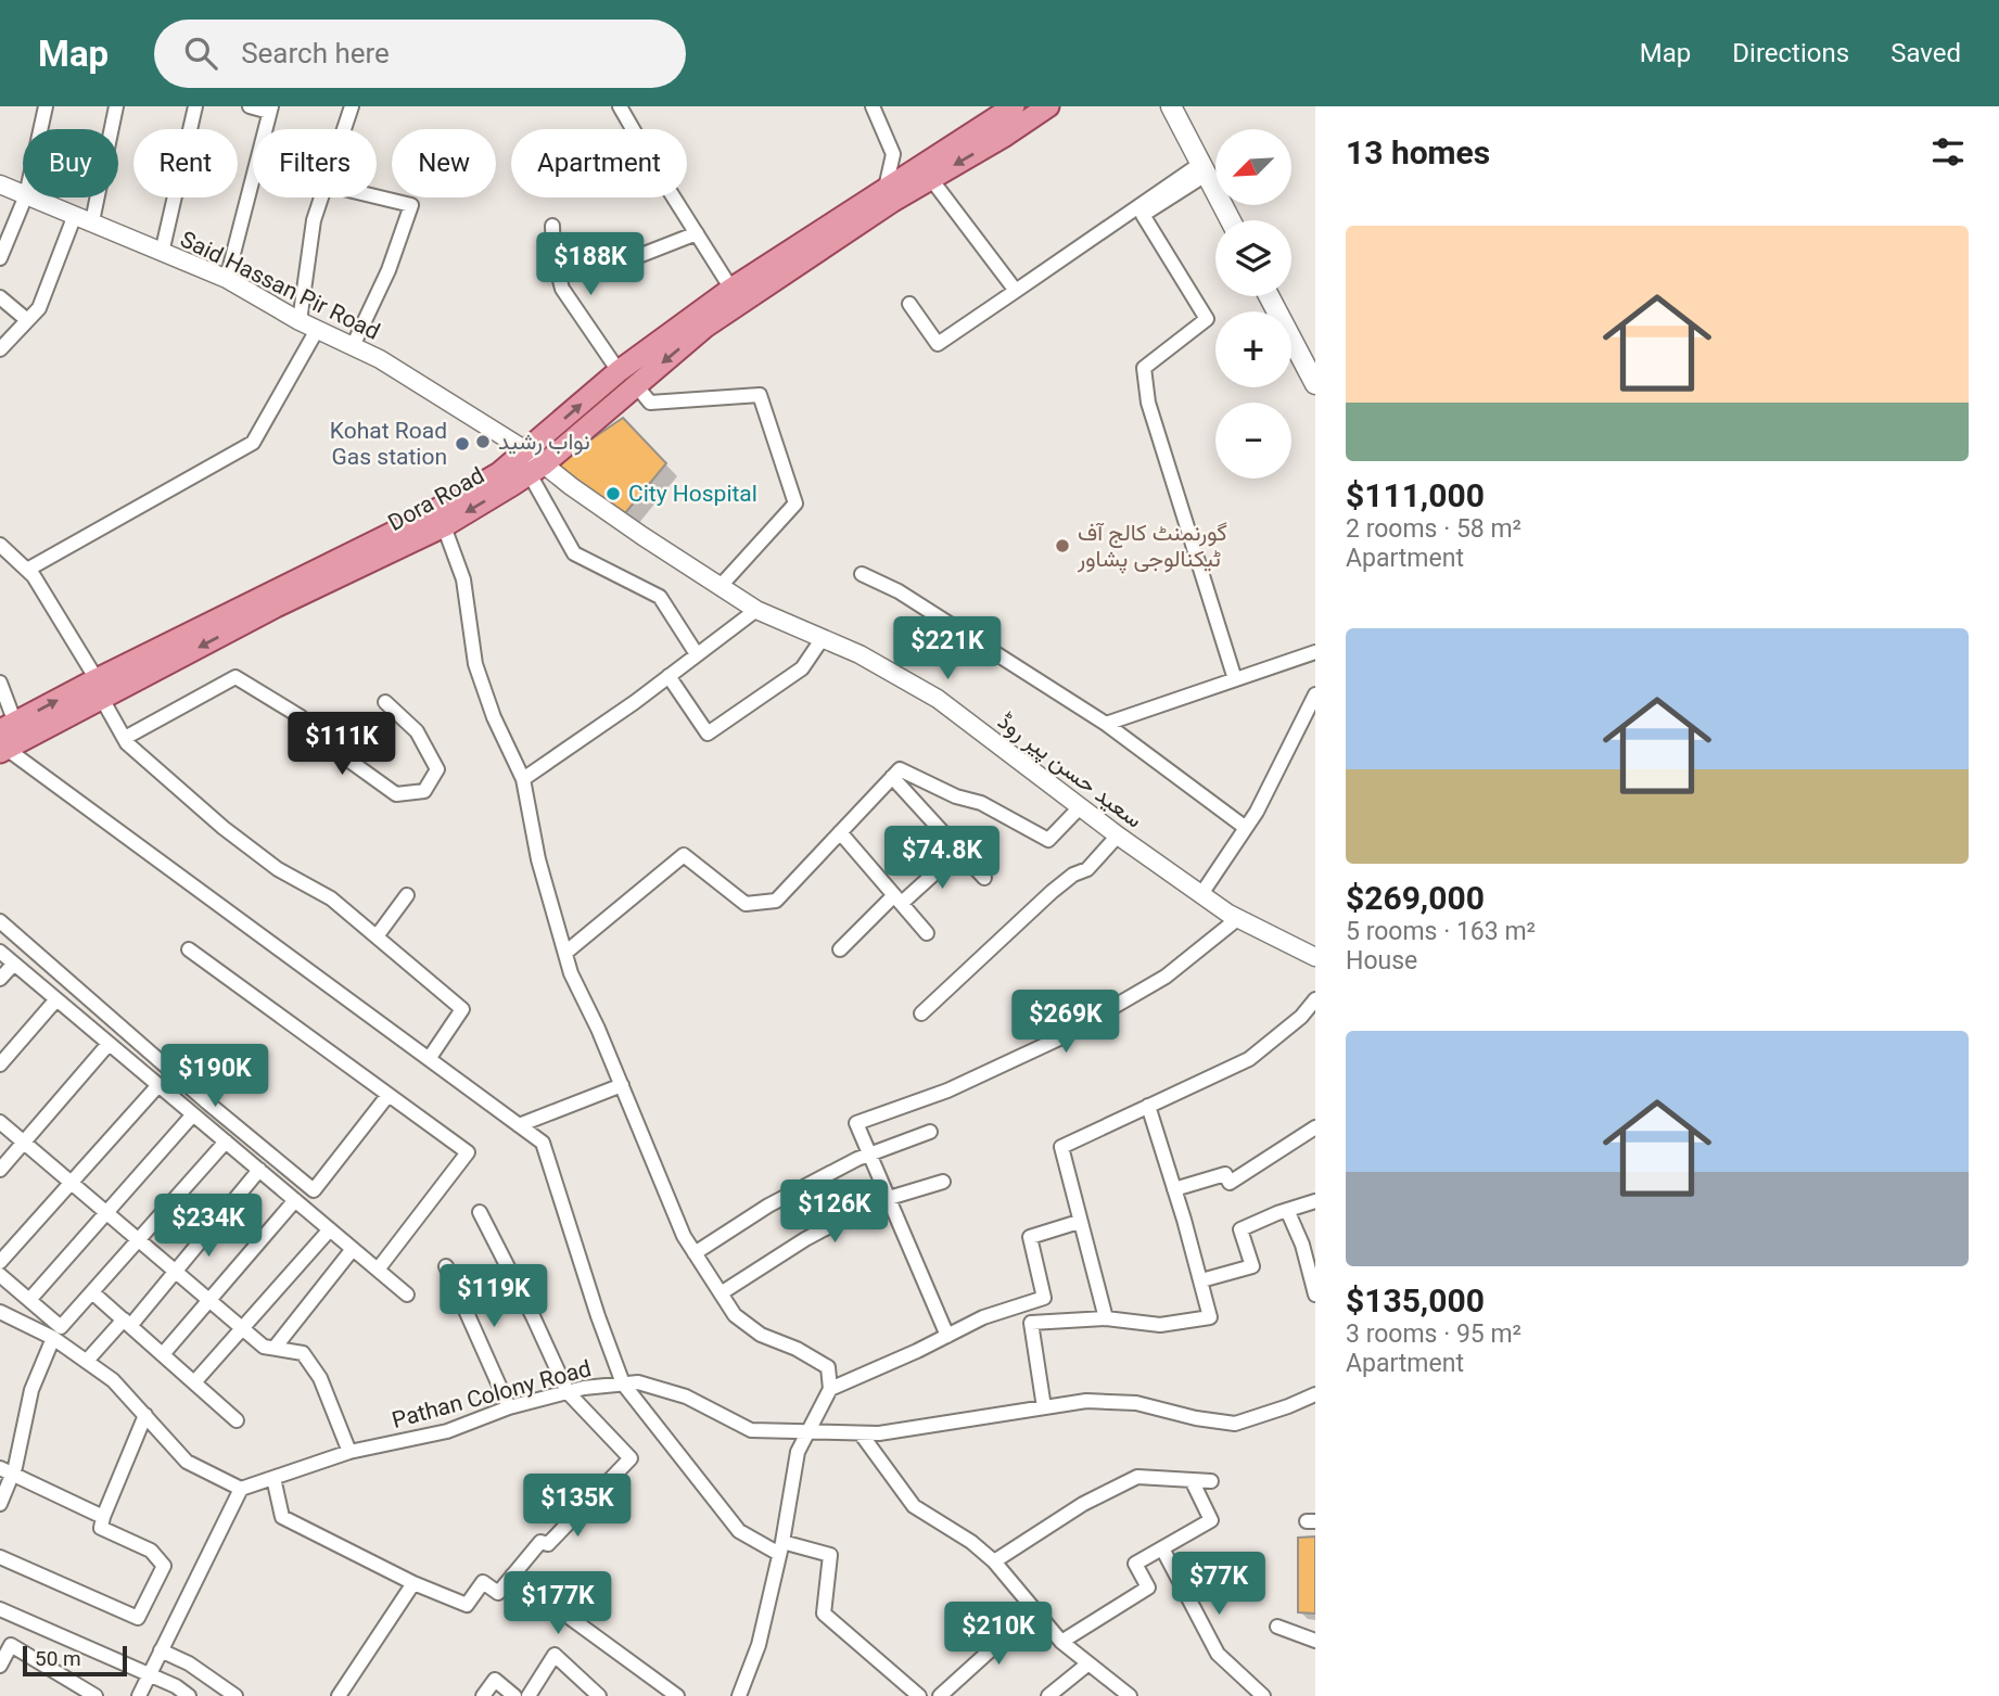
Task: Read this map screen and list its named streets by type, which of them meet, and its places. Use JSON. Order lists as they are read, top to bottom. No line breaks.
{"streets":{"main road":["Dora Road"],"street":["Said Hassan Pir Road","سعید حسن پیر روڈ","Pathan Colony Road"]},"crossings":[["Said Hassan Pir Road","Dora Road"],["Said Hassan Pir Road","سعید حسن پیر روڈ"],["Dora Road","سعید حسن پیر روڈ"]],"places":["نواب رشید","Kohat Road Gas station","City Hospital","گورنمنٹ کالج آف ٹیکنالوجی پشاور"],"scale_bar":"50 m","north":"bottom left","page":{"header":"Map","search":"Search here","nav":["Map","Directions","Saved"],"heading":"13 homes","map_buttons":["+","−"],"chip":["Buy","Rent","Filters","New","Apartment"],"list":[{"name":"$111,000","note":"2 rooms · 58 m² · Apartment"},{"name":"$269,000","note":"5 rooms · 163 m² · House"},{"name":"$135,000","note":"3 rooms · 95 m² · Apartment"}],"price":["$188K","$221K","$111K","$74.8K","$269K","$190K","$126K","$234K","$119K","$135K","$77K","$177K","$210K"],"scale":"50 m"}}
